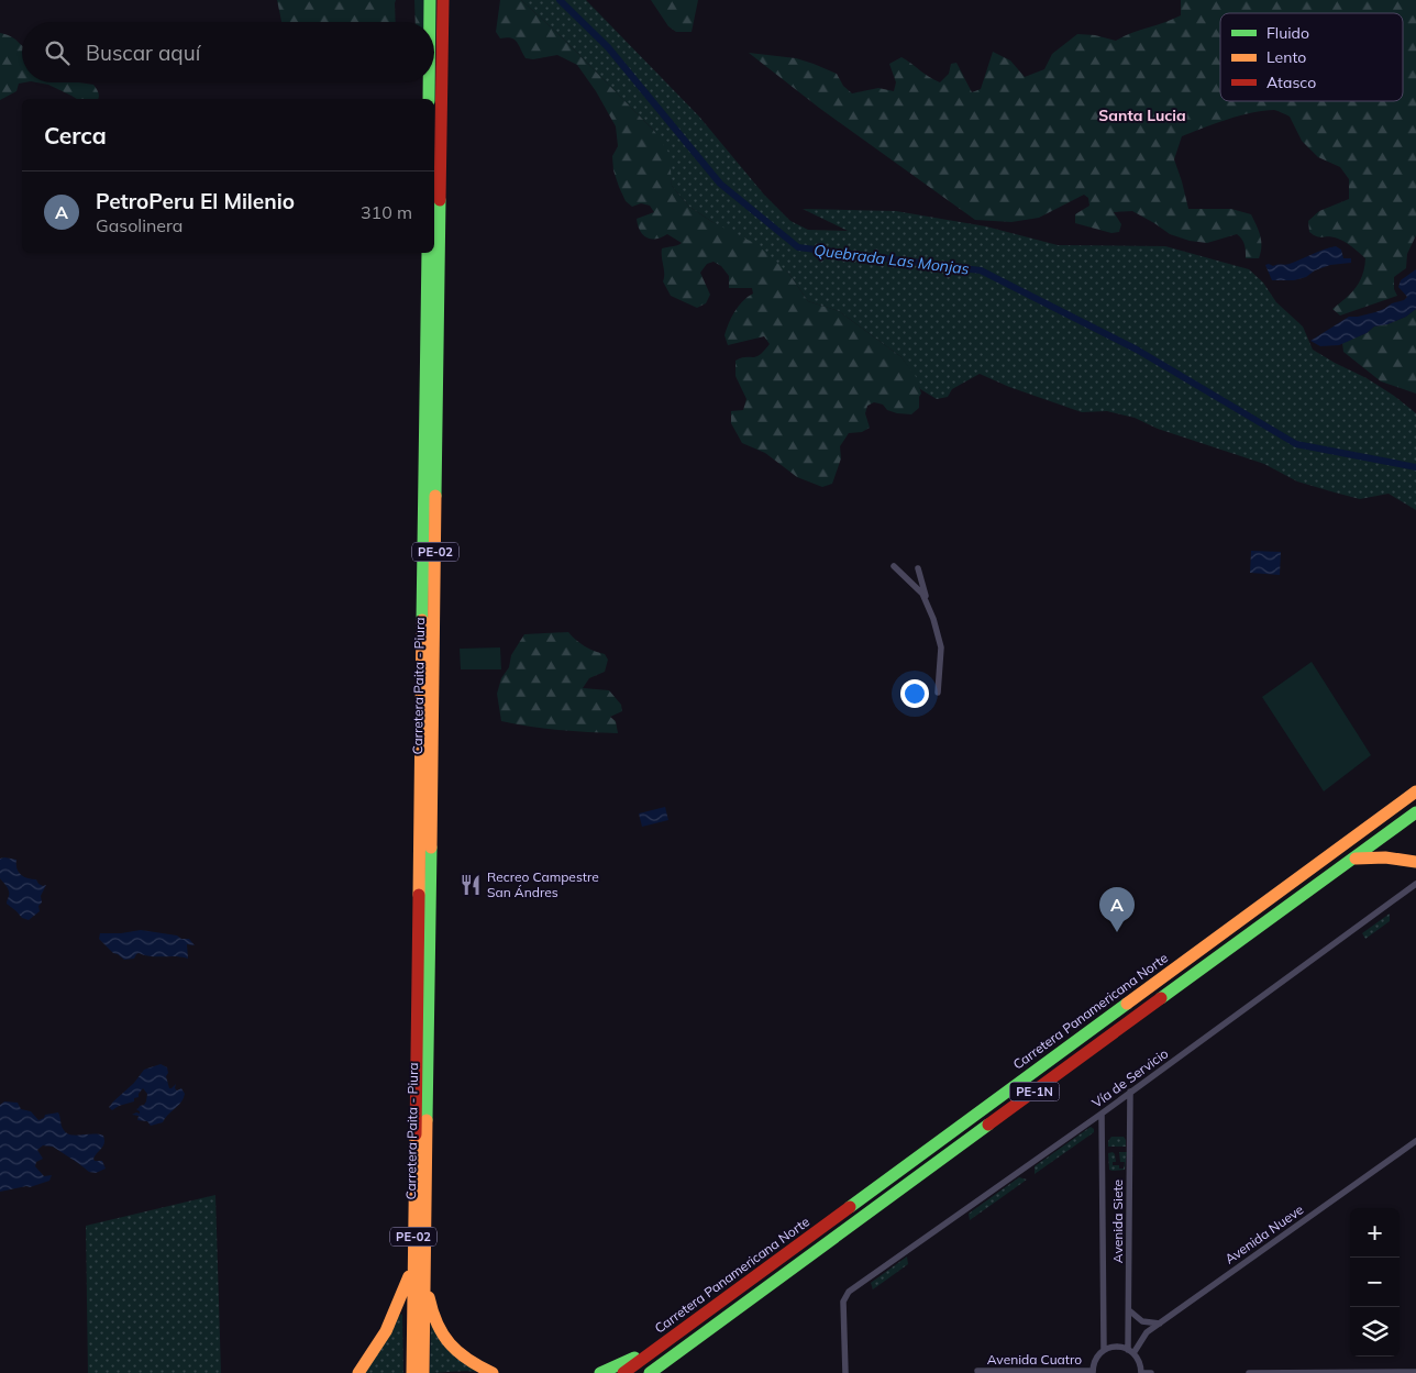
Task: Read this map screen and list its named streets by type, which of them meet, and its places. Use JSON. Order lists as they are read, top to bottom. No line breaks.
{"streets":{"highway":["PE-02","Carretera Paita - Piura","Carretera Panamericana Norte","PE-1N"],"street":["Vía de Servicio","Avenida Siete","Avenida Nueve","Avenida Cuatro"]},"crossings":[["Vía de Servicio","Avenida Siete"],["Avenida Siete","Avenida Nueve"]],"districts":["Santa Lucia"],"water":["Quebrada Las Monjas"],"places":{"restaurant":["Recreo Campestre San Ándres"]},"legend":["Fluido","Lento","Atasco"],"page":{"search":"Buscar aquí","heading":"Cerca","list":[{"mark":"A","name":"PetroPeru El Milenio","note":"Gasolinera","value":"310 m"}],"pins":"A","map_buttons":["+","−"]}}
